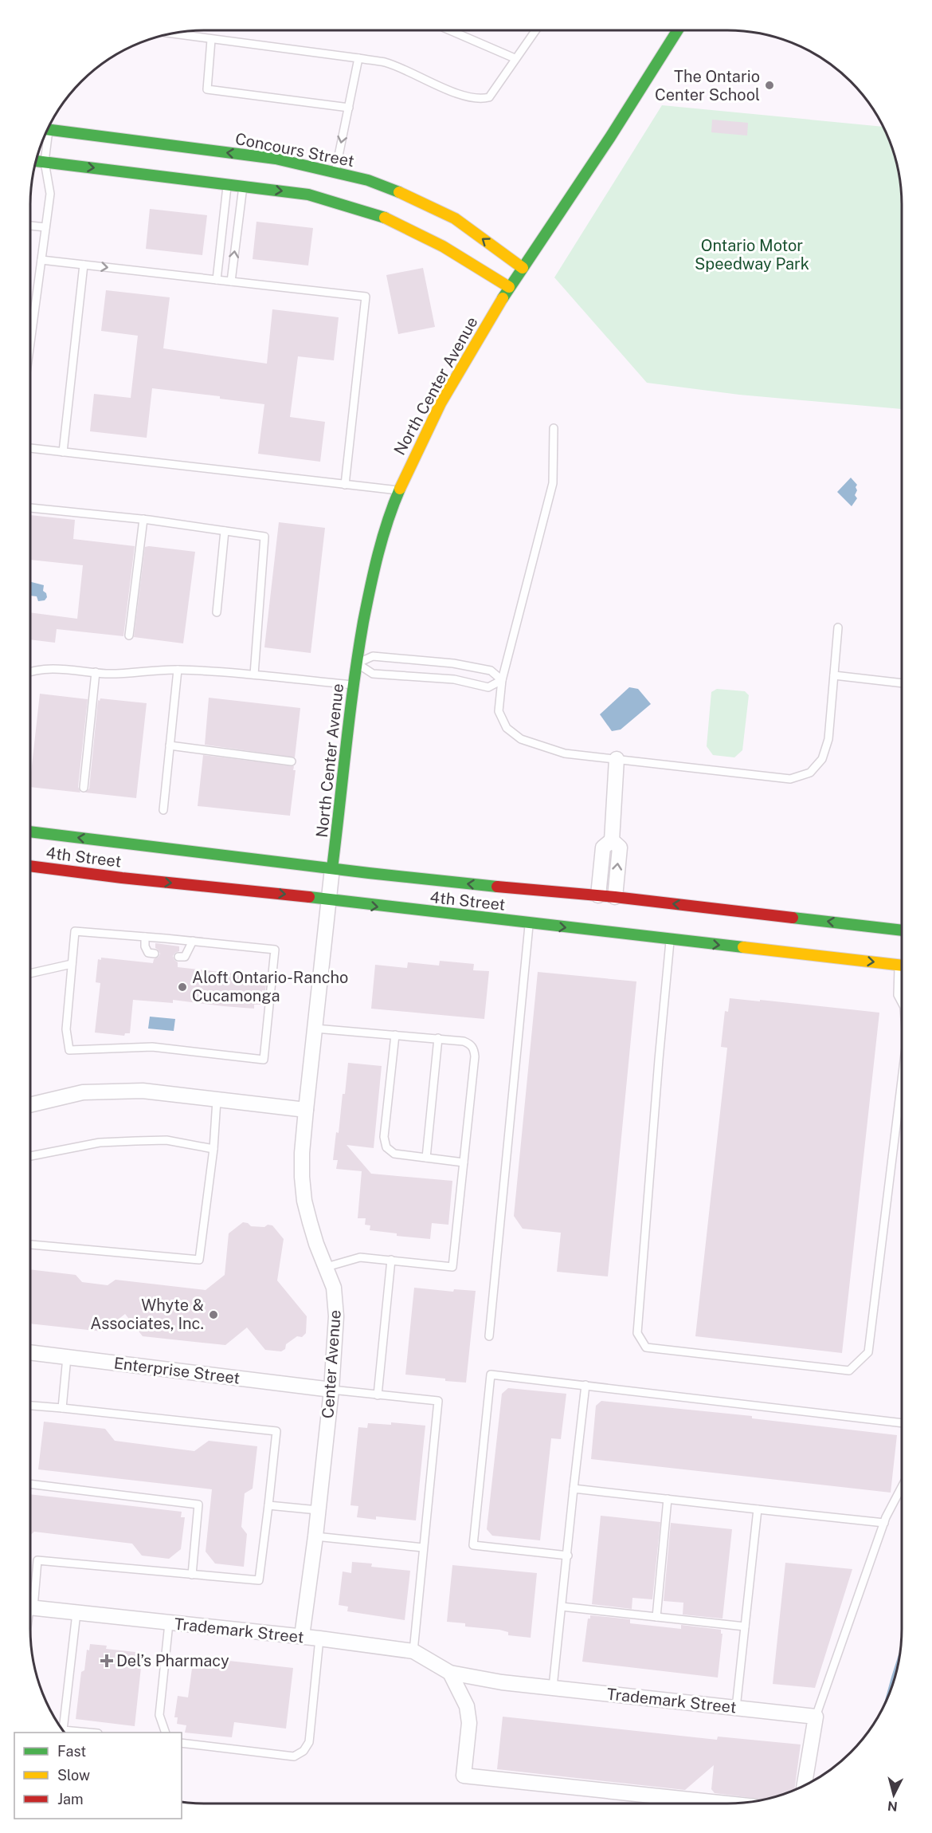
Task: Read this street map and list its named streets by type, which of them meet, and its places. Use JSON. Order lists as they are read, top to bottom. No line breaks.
{"streets":{"street":["Concours Street","North Center Avenue","4th Street","Center Avenue","Enterprise Street","Trademark Street"]},"crossings":[["Concours Street","North Center Avenue"],["North Center Avenue","4th Street"],["North Center Avenue","Center Avenue"],["4th Street","Center Avenue"],["Center Avenue","Enterprise Street"],["Center Avenue","Trademark Street"]],"parks":["Ontario Motor Speedway Park"],"places":{"other":["The Ontario Center School","Aloft Ontario-Rancho Cucamonga","Whyte & Associates, Inc."],"health":["Del’s Pharmacy"]},"legend":["Fast","Slow","Jam"],"north":"bottom"}
